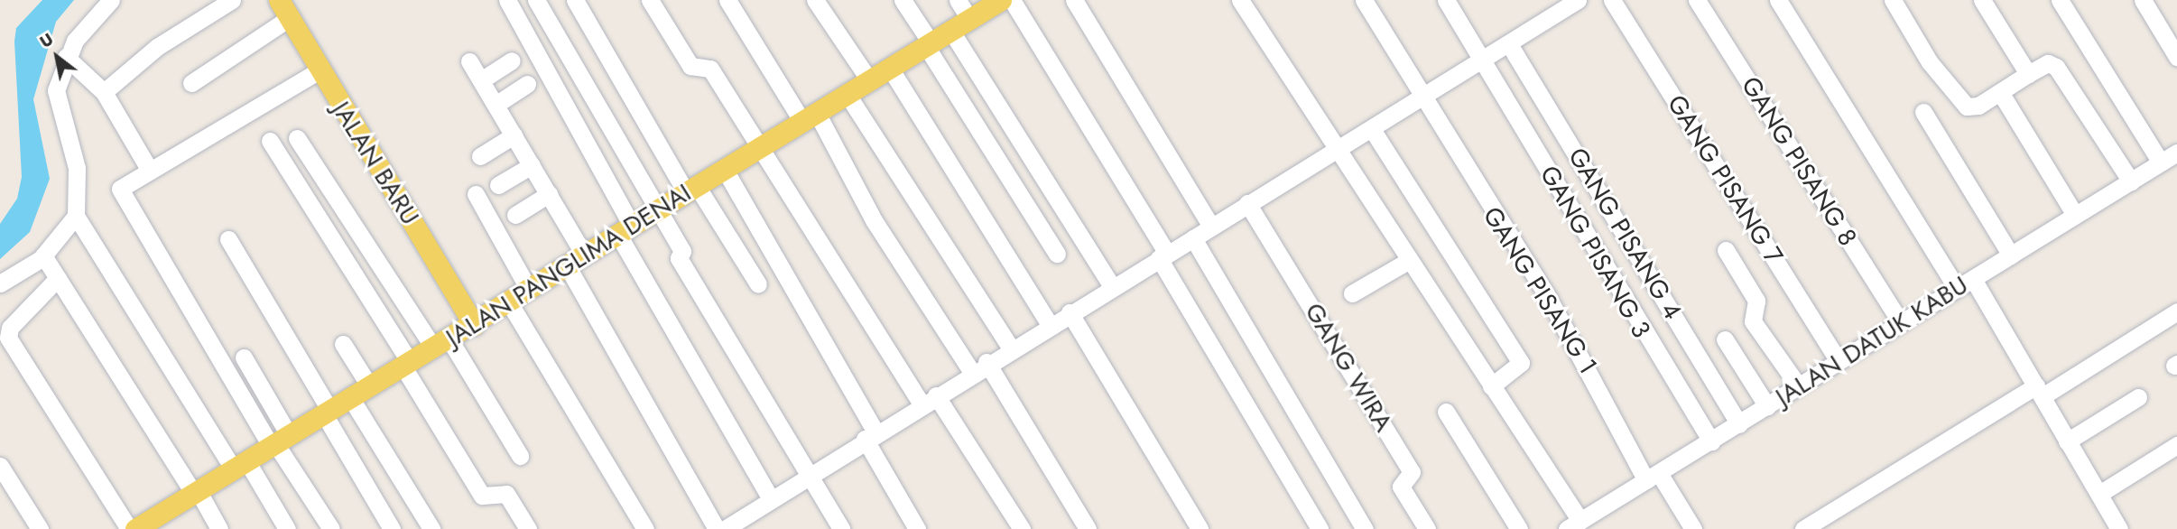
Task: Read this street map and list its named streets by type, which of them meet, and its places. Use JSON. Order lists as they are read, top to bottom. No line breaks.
{"streets":{"main road":["JALAN BARU","JALAN PANGLIMA DENAI"],"street":["GANG PISANG 8","GANG PISANG 7","GANG PISANG 4","GANG PISANG 3","GANG PISANG 1","JALAN DATUK KABU","GANG WIRA"]},"crossings":[["GANG PISANG 8","JALAN DATUK KABU"],["JALAN BARU","JALAN PANGLIMA DENAI"],["GANG PISANG 7","JALAN DATUK KABU"],["GANG PISANG 4","JALAN DATUK KABU"],["GANG PISANG 3","JALAN DATUK KABU"],["GANG PISANG 1","JALAN DATUK KABU"]],"north":"top left"}
